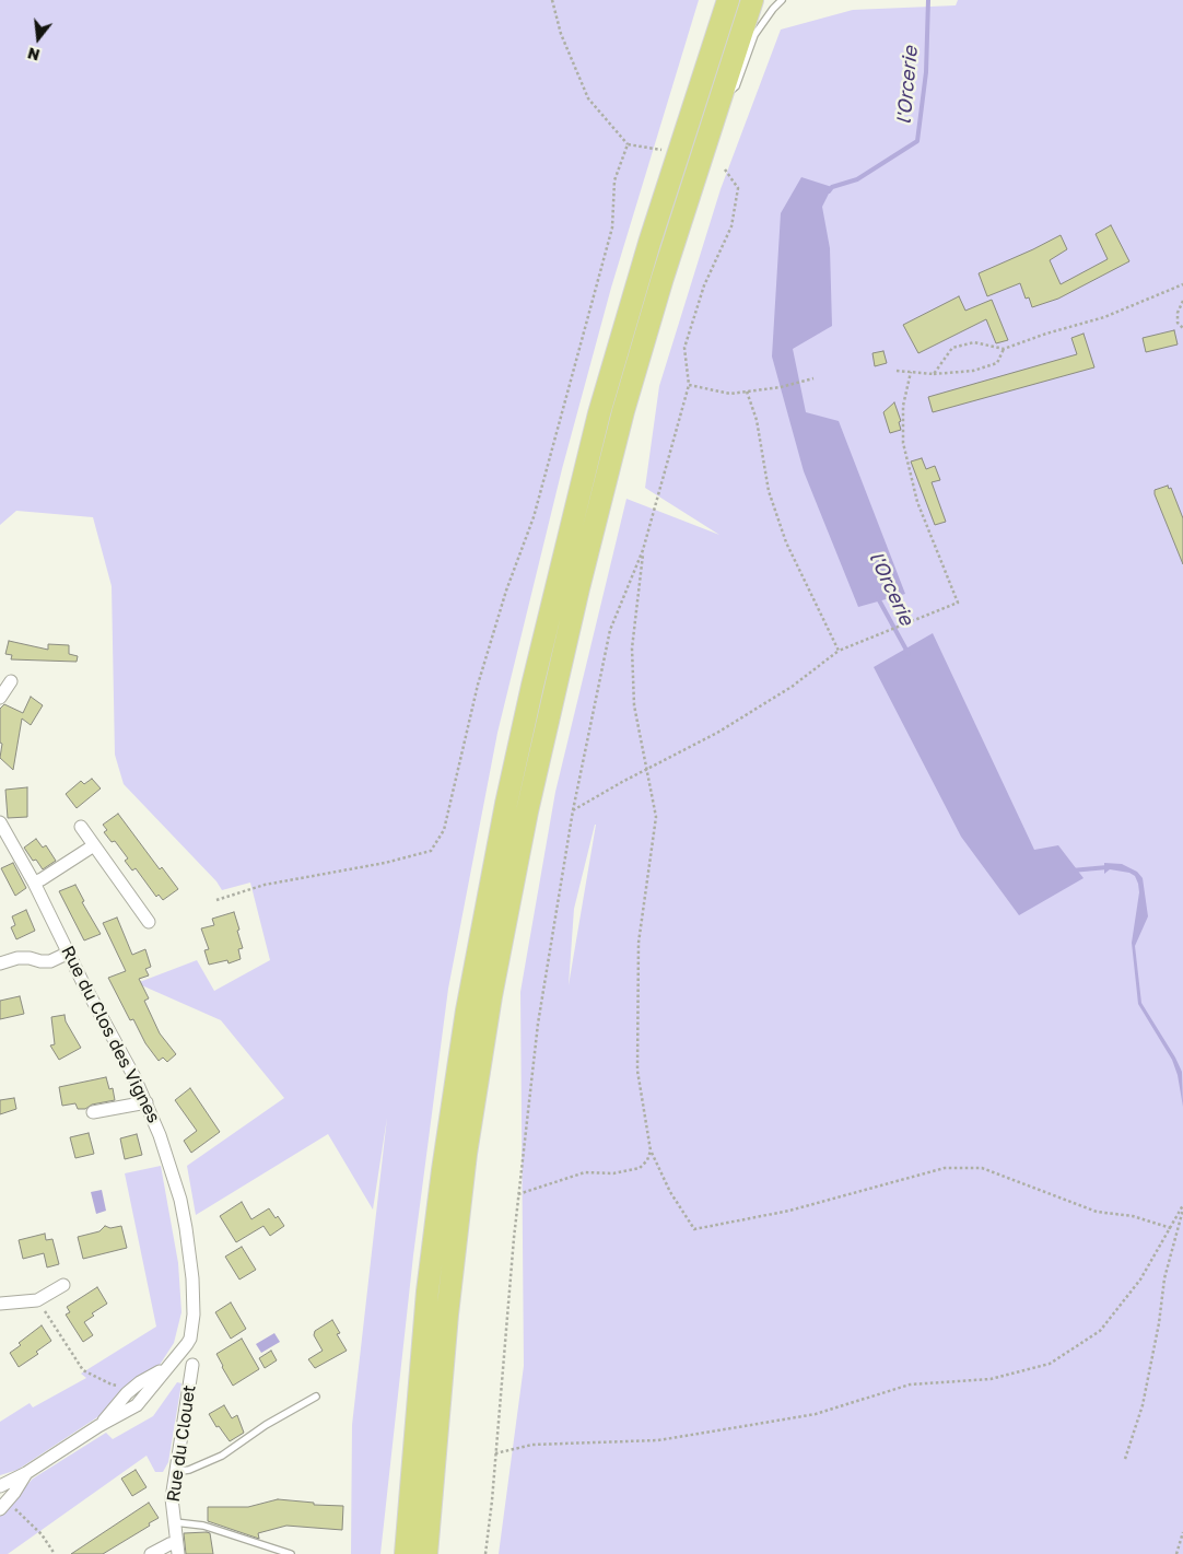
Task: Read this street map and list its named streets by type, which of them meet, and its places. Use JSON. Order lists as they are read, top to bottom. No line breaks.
{"streets":{"street":["Rue du Clos des Vignes","Rue du Clouet"]},"water":["l'Orcerie"],"north":"bottom"}
